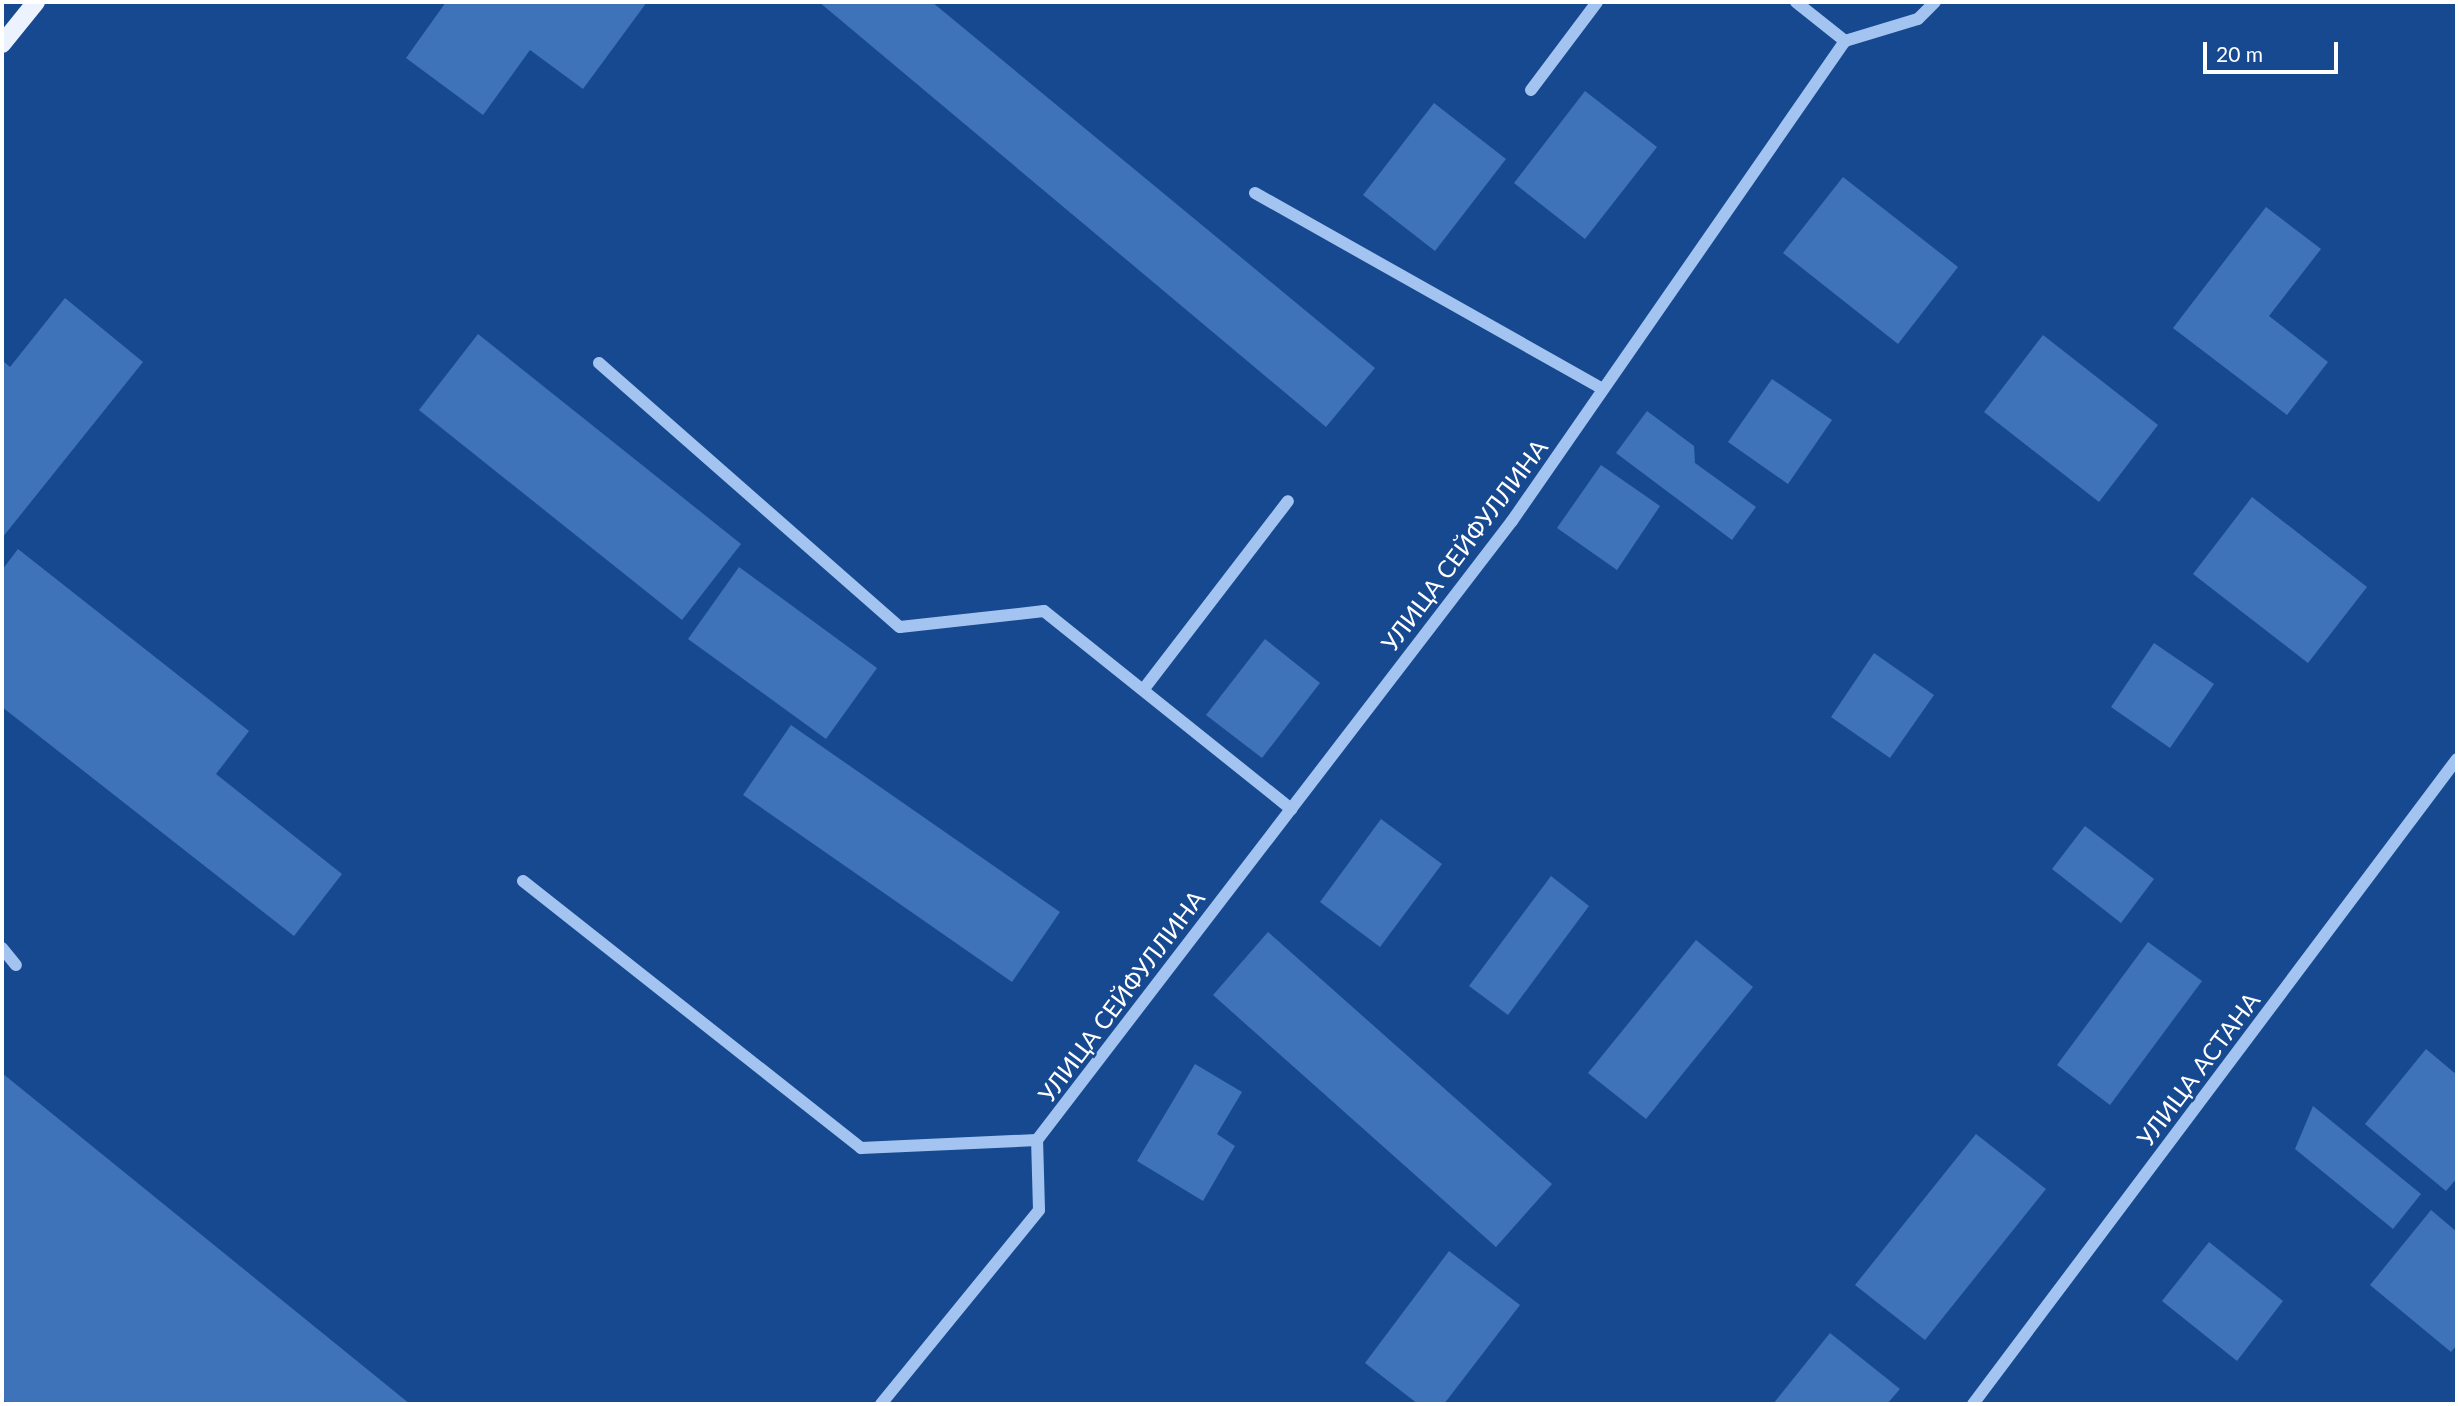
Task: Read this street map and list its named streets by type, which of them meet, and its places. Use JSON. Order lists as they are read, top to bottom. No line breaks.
{"streets":{"street":["УЛИЦА СЕЙФУЛЛИНА","УЛИЦА АСТАНА"]},"scale_bar":"20 m"}
